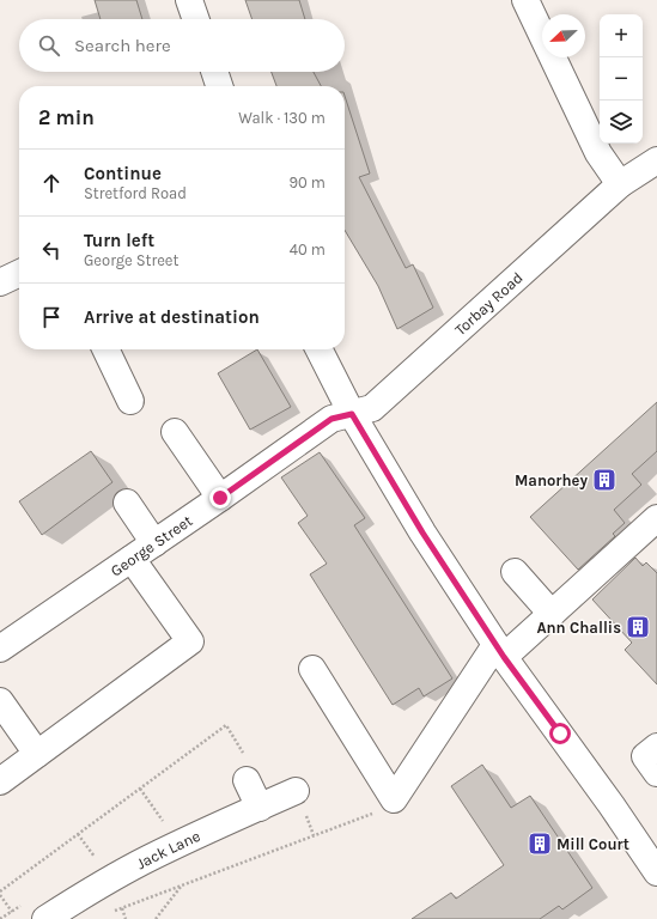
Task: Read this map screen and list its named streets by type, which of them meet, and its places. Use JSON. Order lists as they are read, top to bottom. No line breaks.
{"streets":{"street":["Torbay Road","George Street","Jack Lane"]},"crossings":[["Torbay Road","George Street"]],"places":{"building":["Manorhey","Ann Challis","Mill Court"]},"north":"bottom left","page":{"map_buttons":["+","−"],"search":"Search here","heading":["2 min","Walk · 130 m"],"list":[["Continue","Stretford Road","90 m"],["Turn left","George Street","40 m"],"Arrive at destination"]}}
